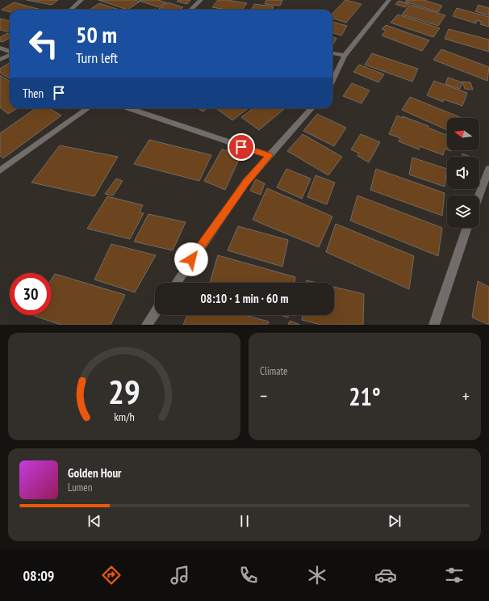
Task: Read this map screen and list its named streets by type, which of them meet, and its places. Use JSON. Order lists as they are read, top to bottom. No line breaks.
{"north":"left","page":{"turn":["50 m","Turn left"],"then":"Then","limit":"30","trip":"08:10 · 1 min · 60 m","tile":"Climate","heat":["−","21°","+"],"song":["Golden Hour","Lumen"],"tabs":"08:09","gauge":["29","km/h"]}}
